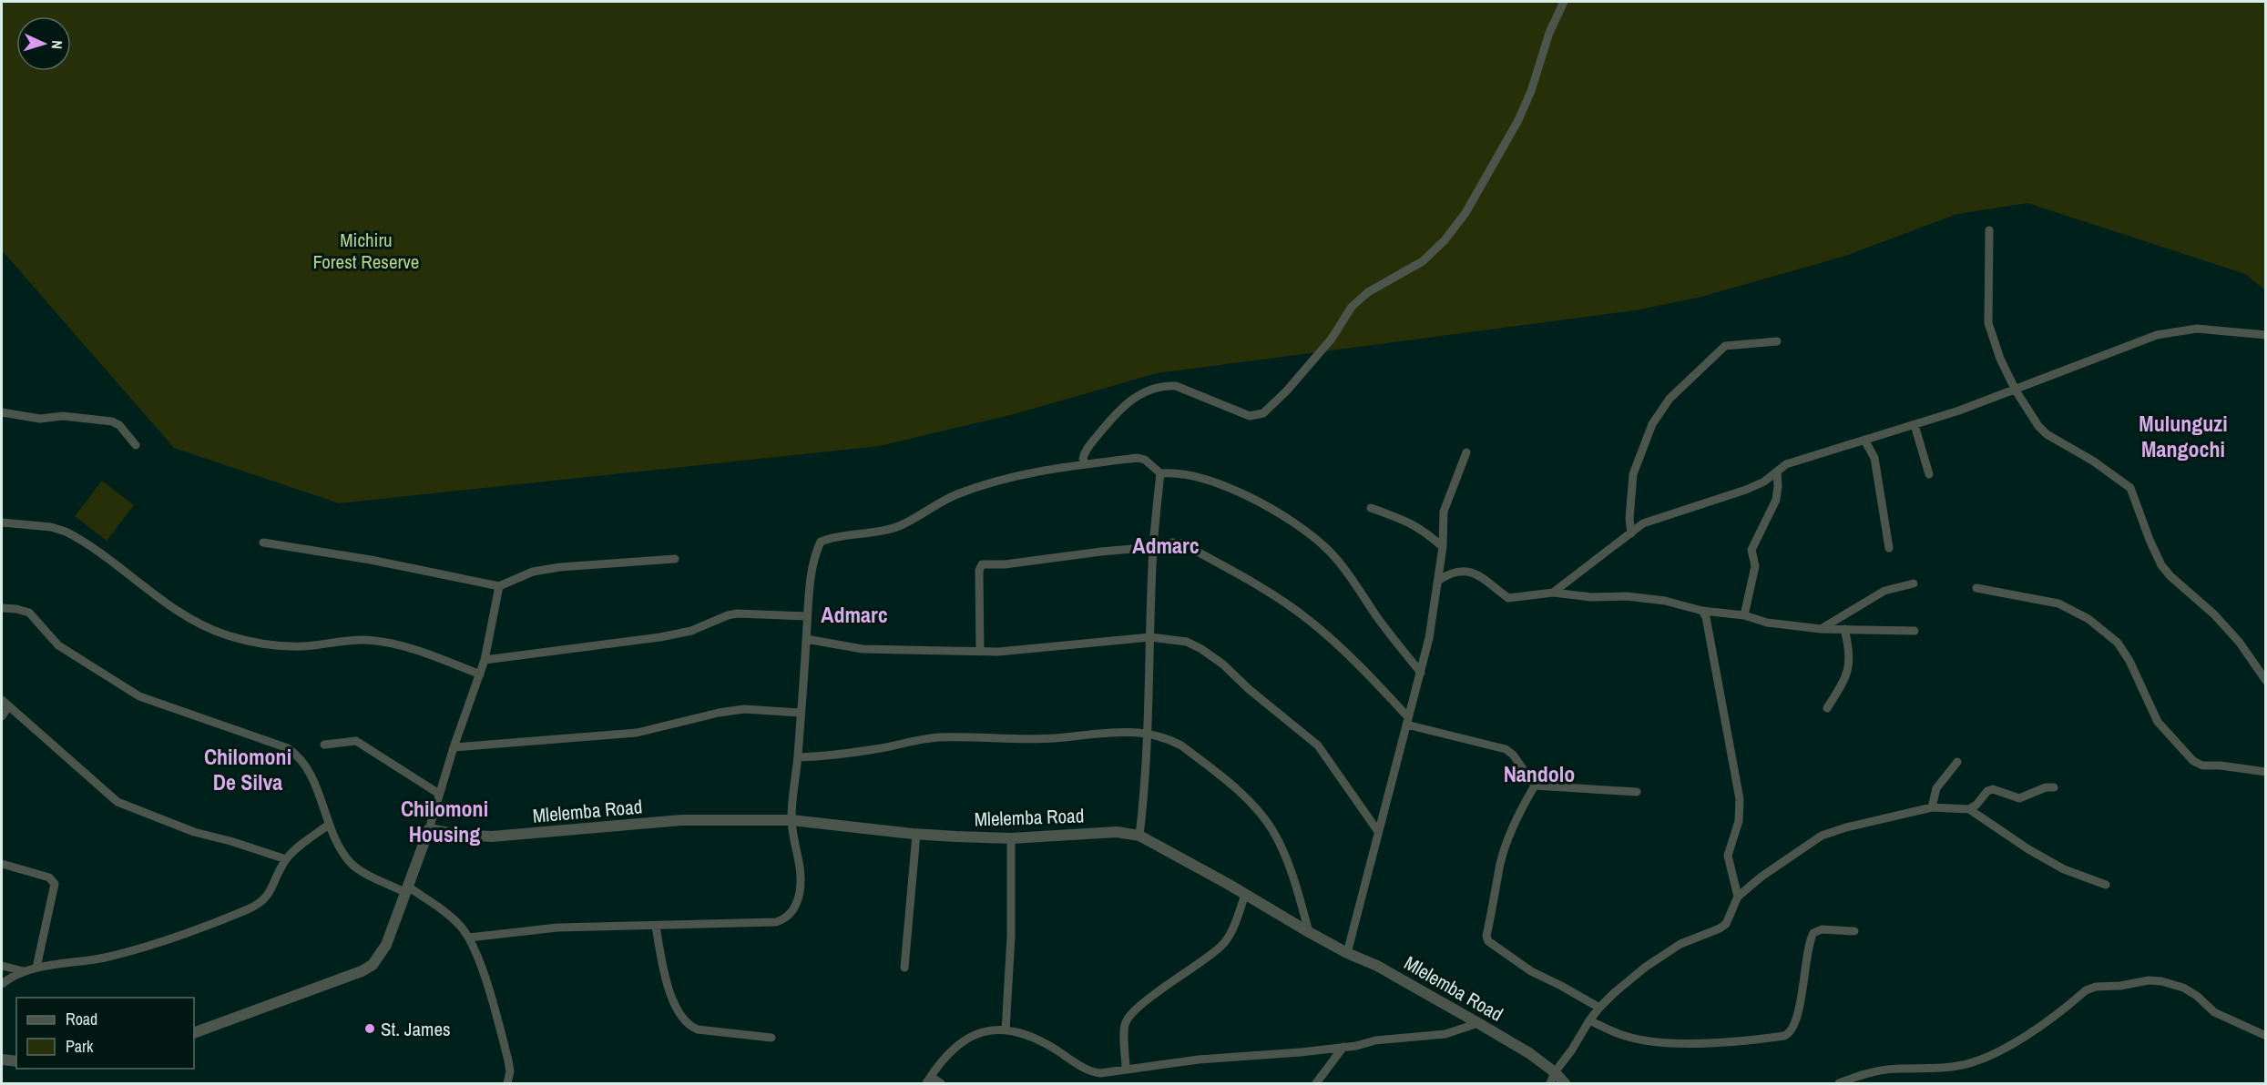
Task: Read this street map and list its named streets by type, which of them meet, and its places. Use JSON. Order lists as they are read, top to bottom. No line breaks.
{"streets":{"street":["Mlelemba Road"]},"districts":["Mulunguzi Mangochi","Admarc","Admarc","Chilomoni De Silva","Nandolo","Chilomoni Housing"],"parks":["Michiru Forest Reserve"],"places":["St. James"],"legend":["Road","Park"],"north":"right"}
